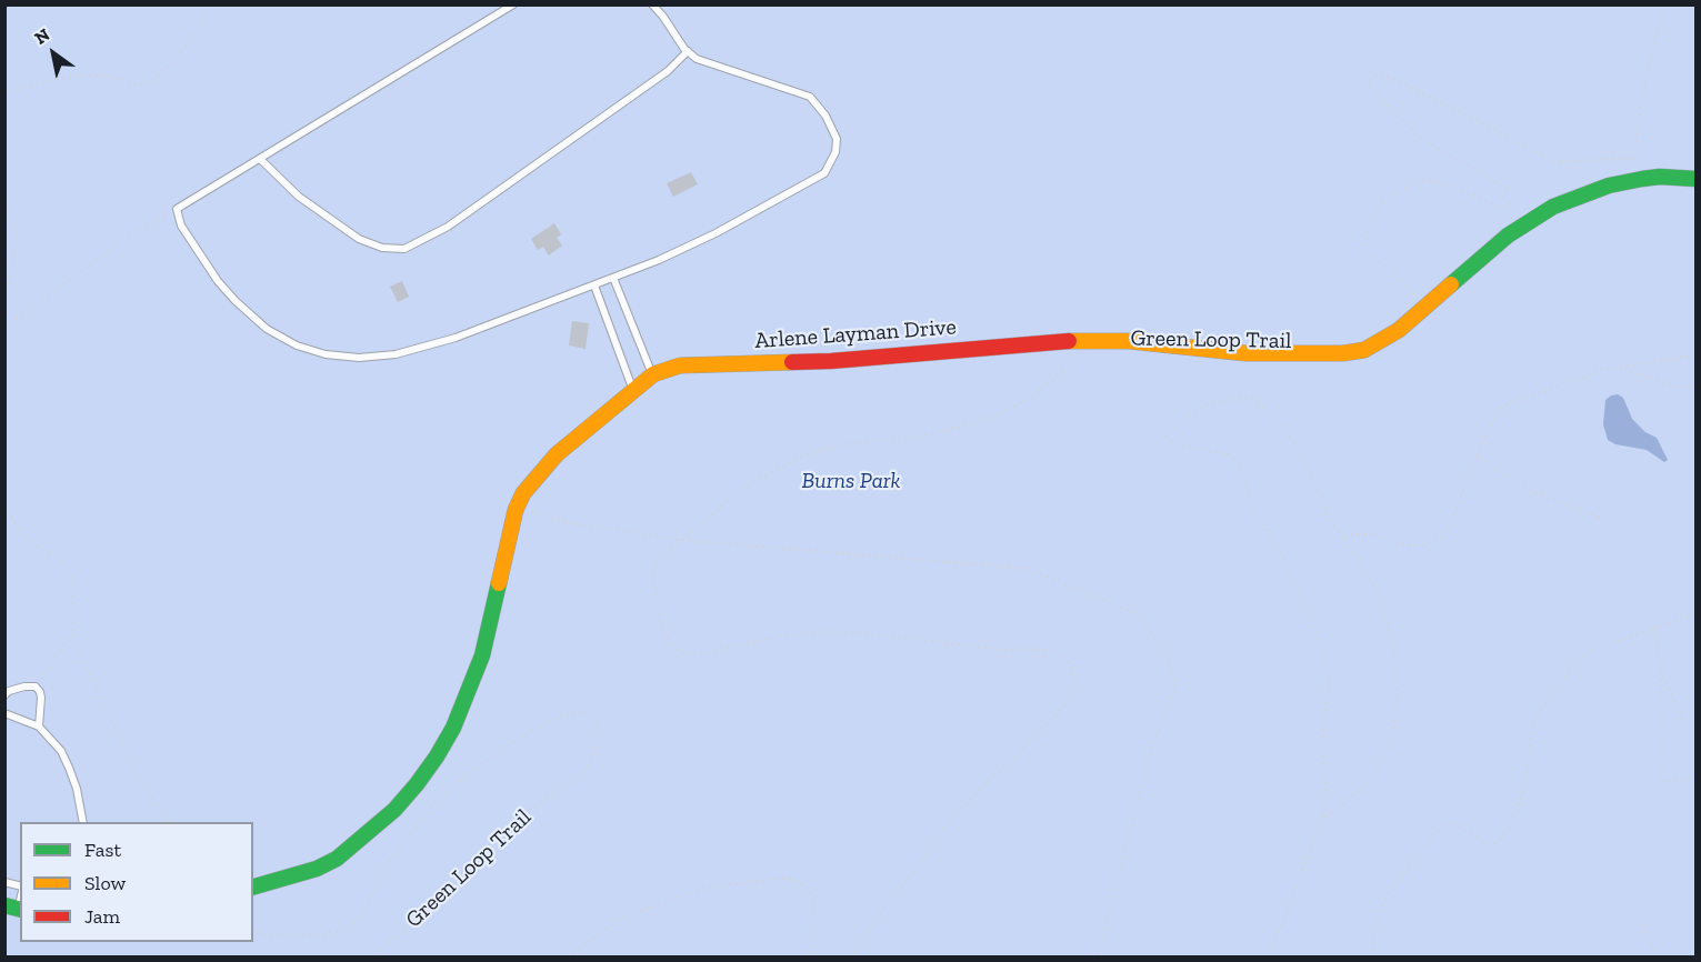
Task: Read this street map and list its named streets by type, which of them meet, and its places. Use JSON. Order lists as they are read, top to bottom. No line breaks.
{"streets":{"street":["Arlene Layman Drive"],"path":["Green Loop Trail"]},"parks":["Burns Park"],"legend":["Fast","Slow","Jam"],"north":"top left"}
